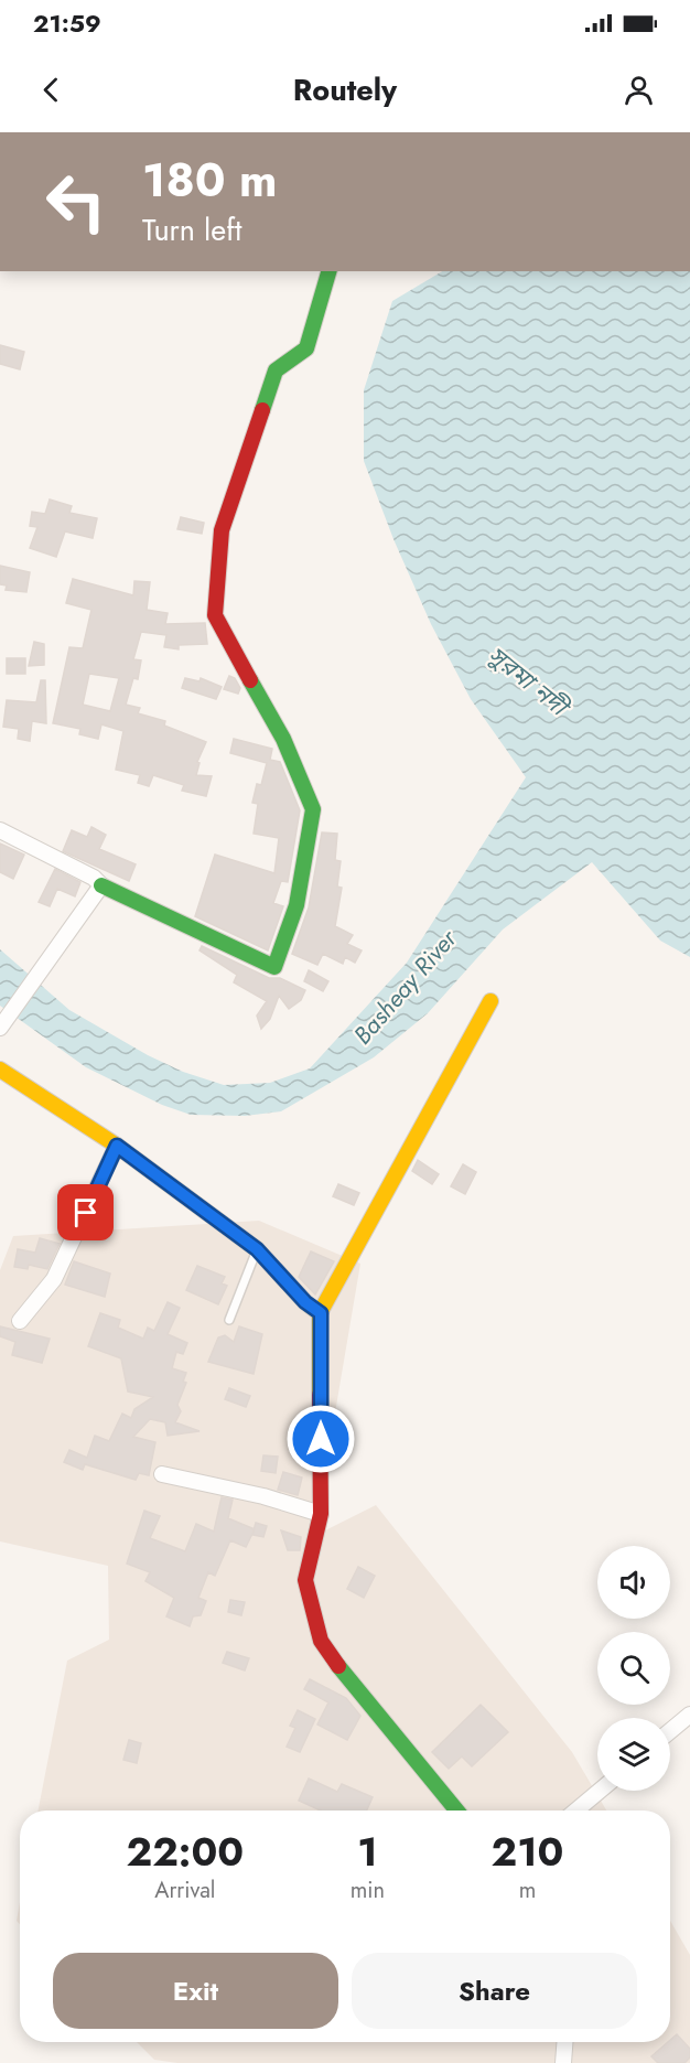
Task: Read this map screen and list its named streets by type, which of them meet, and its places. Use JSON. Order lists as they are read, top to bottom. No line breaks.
{"water":["সুরমা নদী","Basheay River"],"page":{"status":"21:59","header":"Routely","turn":["180 m","Turn left"],"eta":["22:00","Arrival","1","min","210","m"],"buttons":["Exit","Share"]}}
